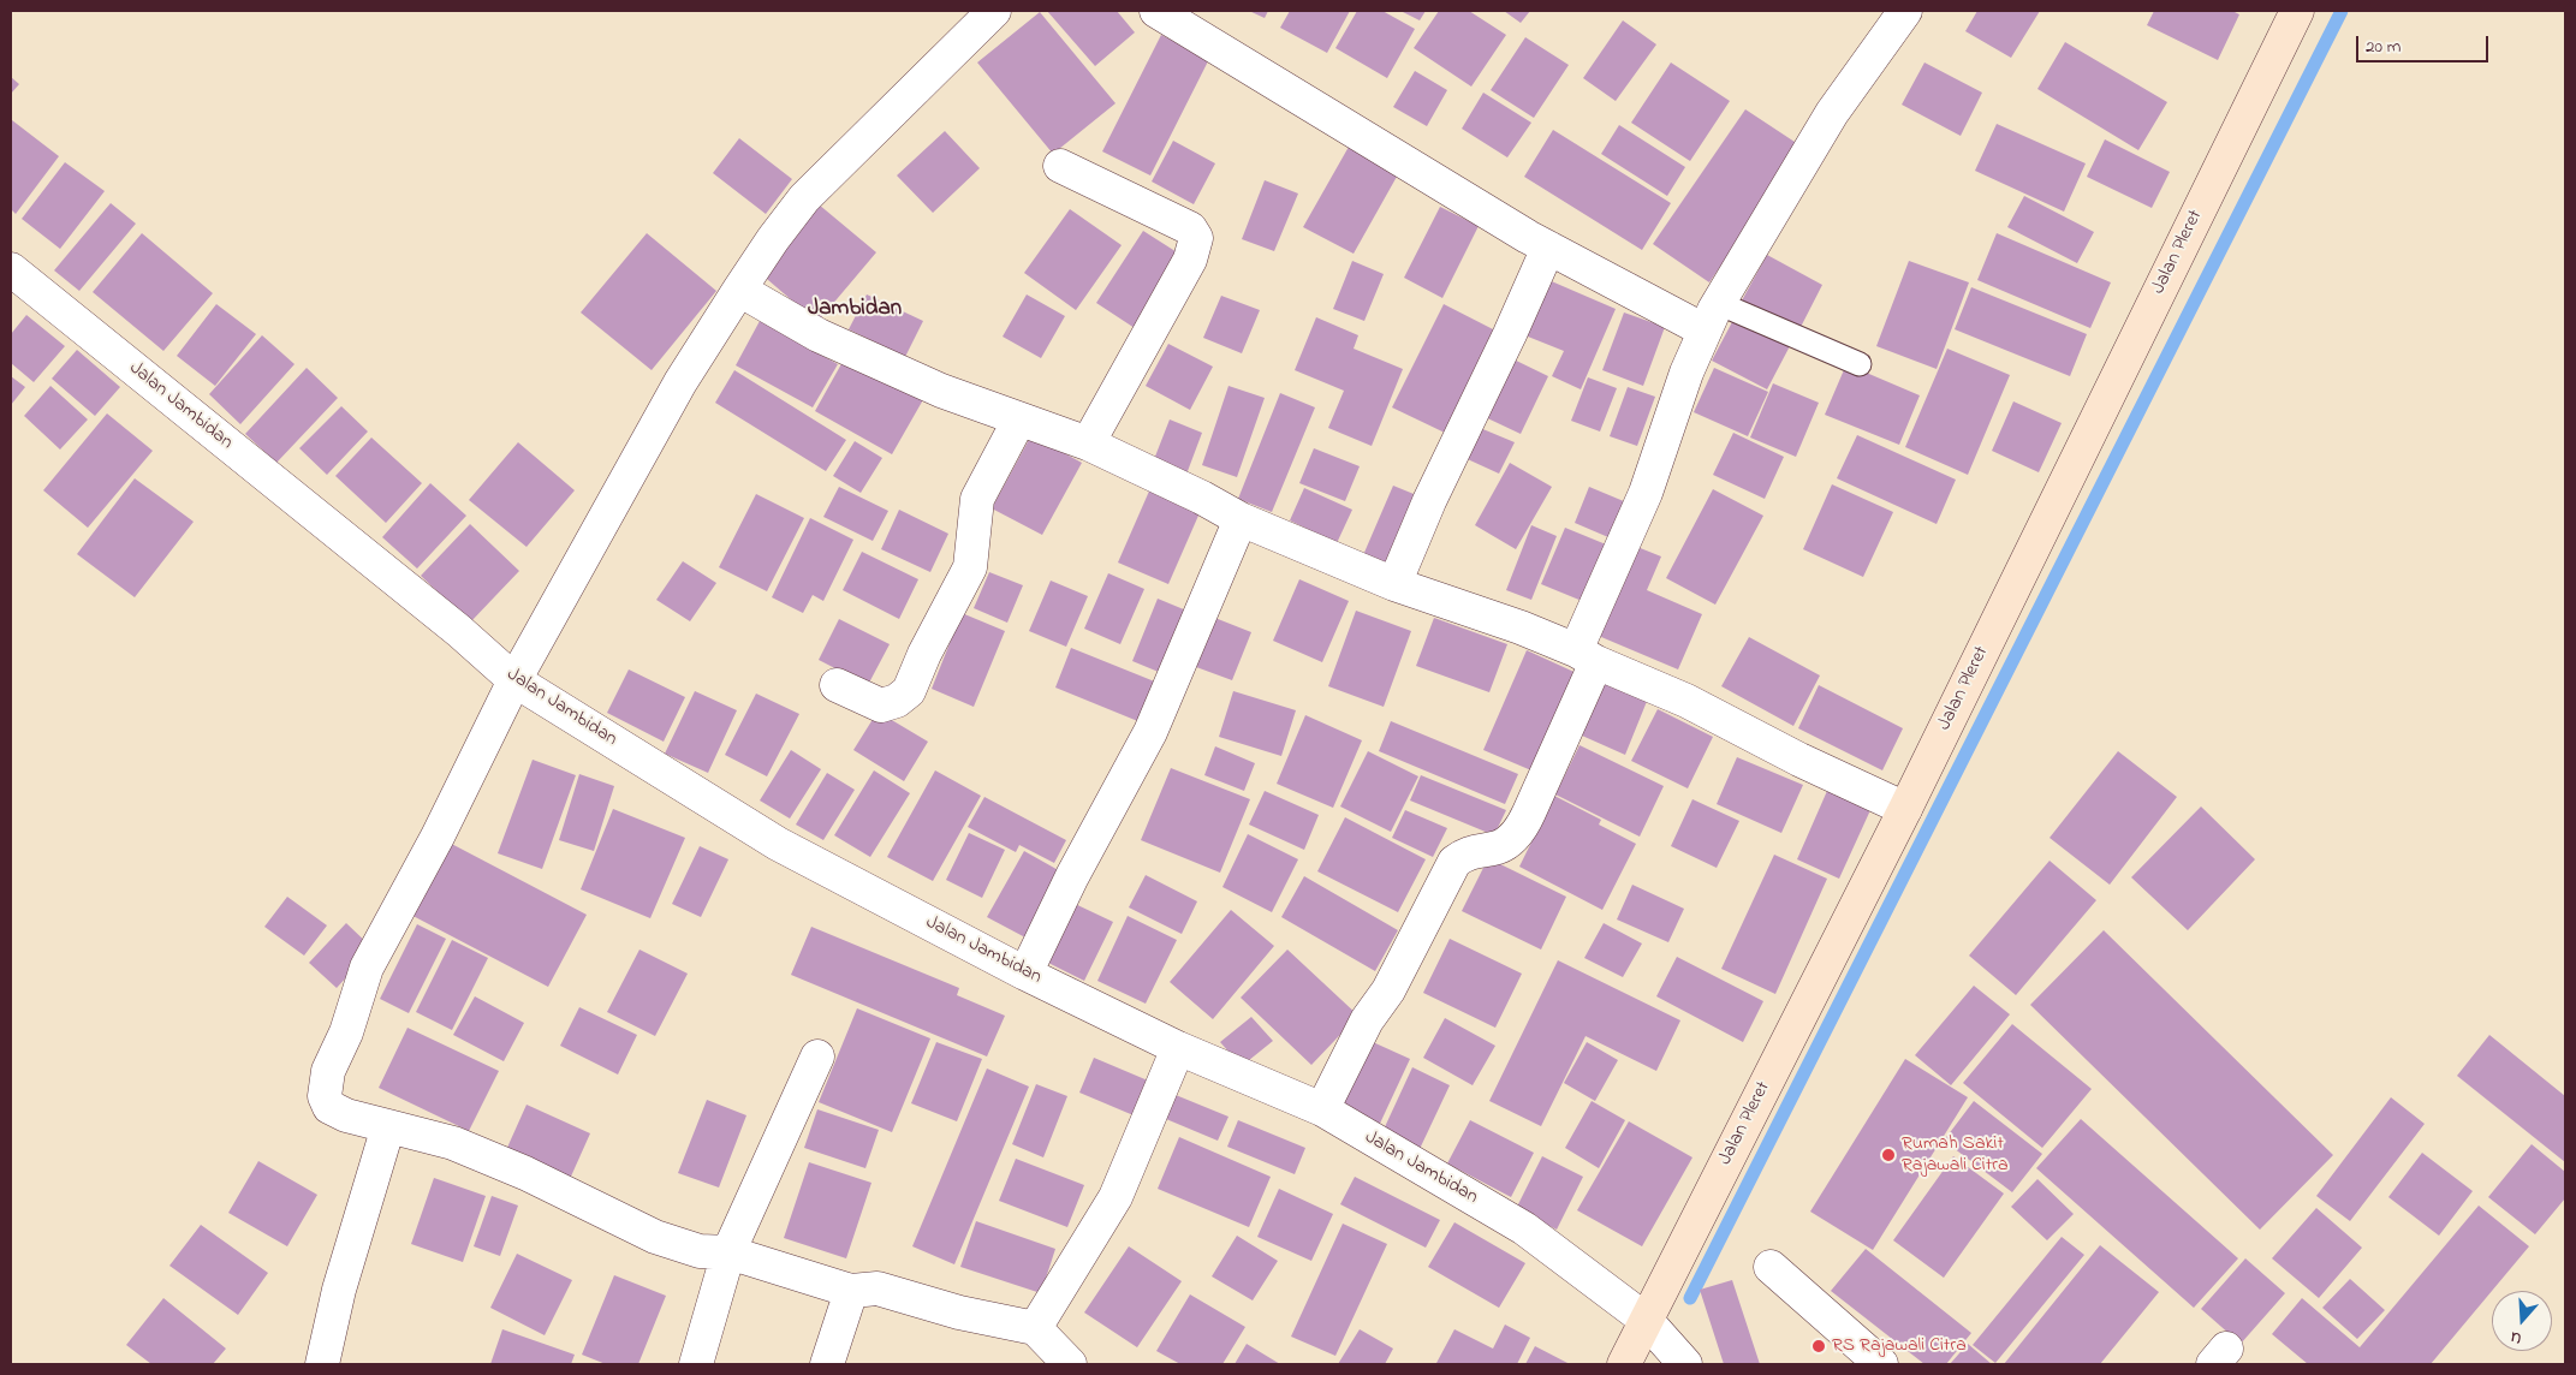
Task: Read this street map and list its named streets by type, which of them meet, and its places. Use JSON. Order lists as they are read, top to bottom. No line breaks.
{"streets":{"main road":["Jalan Pleret"],"street":["Jalan Jambidan"]},"crossings":[["Jalan Pleret","Jalan Jambidan"]],"districts":["Jambidan"],"places":["Rumah Sakit Rajawali Citra","RS Rajawali Citra"],"scale_bar":"20 m","north":"bottom"}
